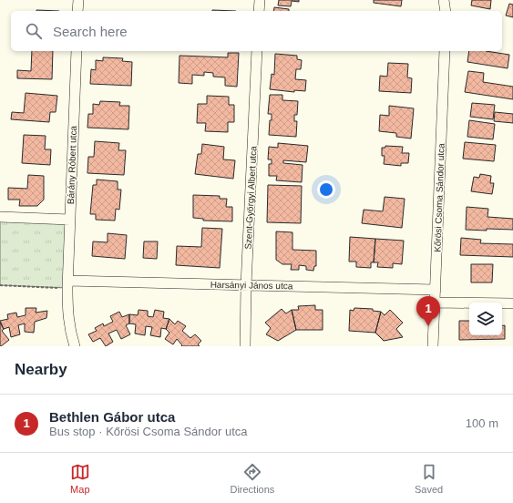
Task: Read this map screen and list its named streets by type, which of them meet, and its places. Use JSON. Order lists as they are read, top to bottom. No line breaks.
{"streets":{"street":["Bárány Róbert utca","Szent-Györgyi Albert utca","Kőrösi Csoma Sándor utca","Harsányi János utca"]},"crossings":[["Bárány Róbert utca","Harsányi János utca"],["Szent-Györgyi Albert utca","Harsányi János utca"],["Kőrösi Csoma Sándor utca","Harsányi János utca"]],"page":{"search":"Search here","pins":"1","heading":"Nearby","list":[{"mark":"1","name":"Bethlen Gábor utca","note":"Bus stop · Kőrösi Csoma Sándor utca","value":"100 m"}],"nav":["Map","Directions","Saved"]}}
